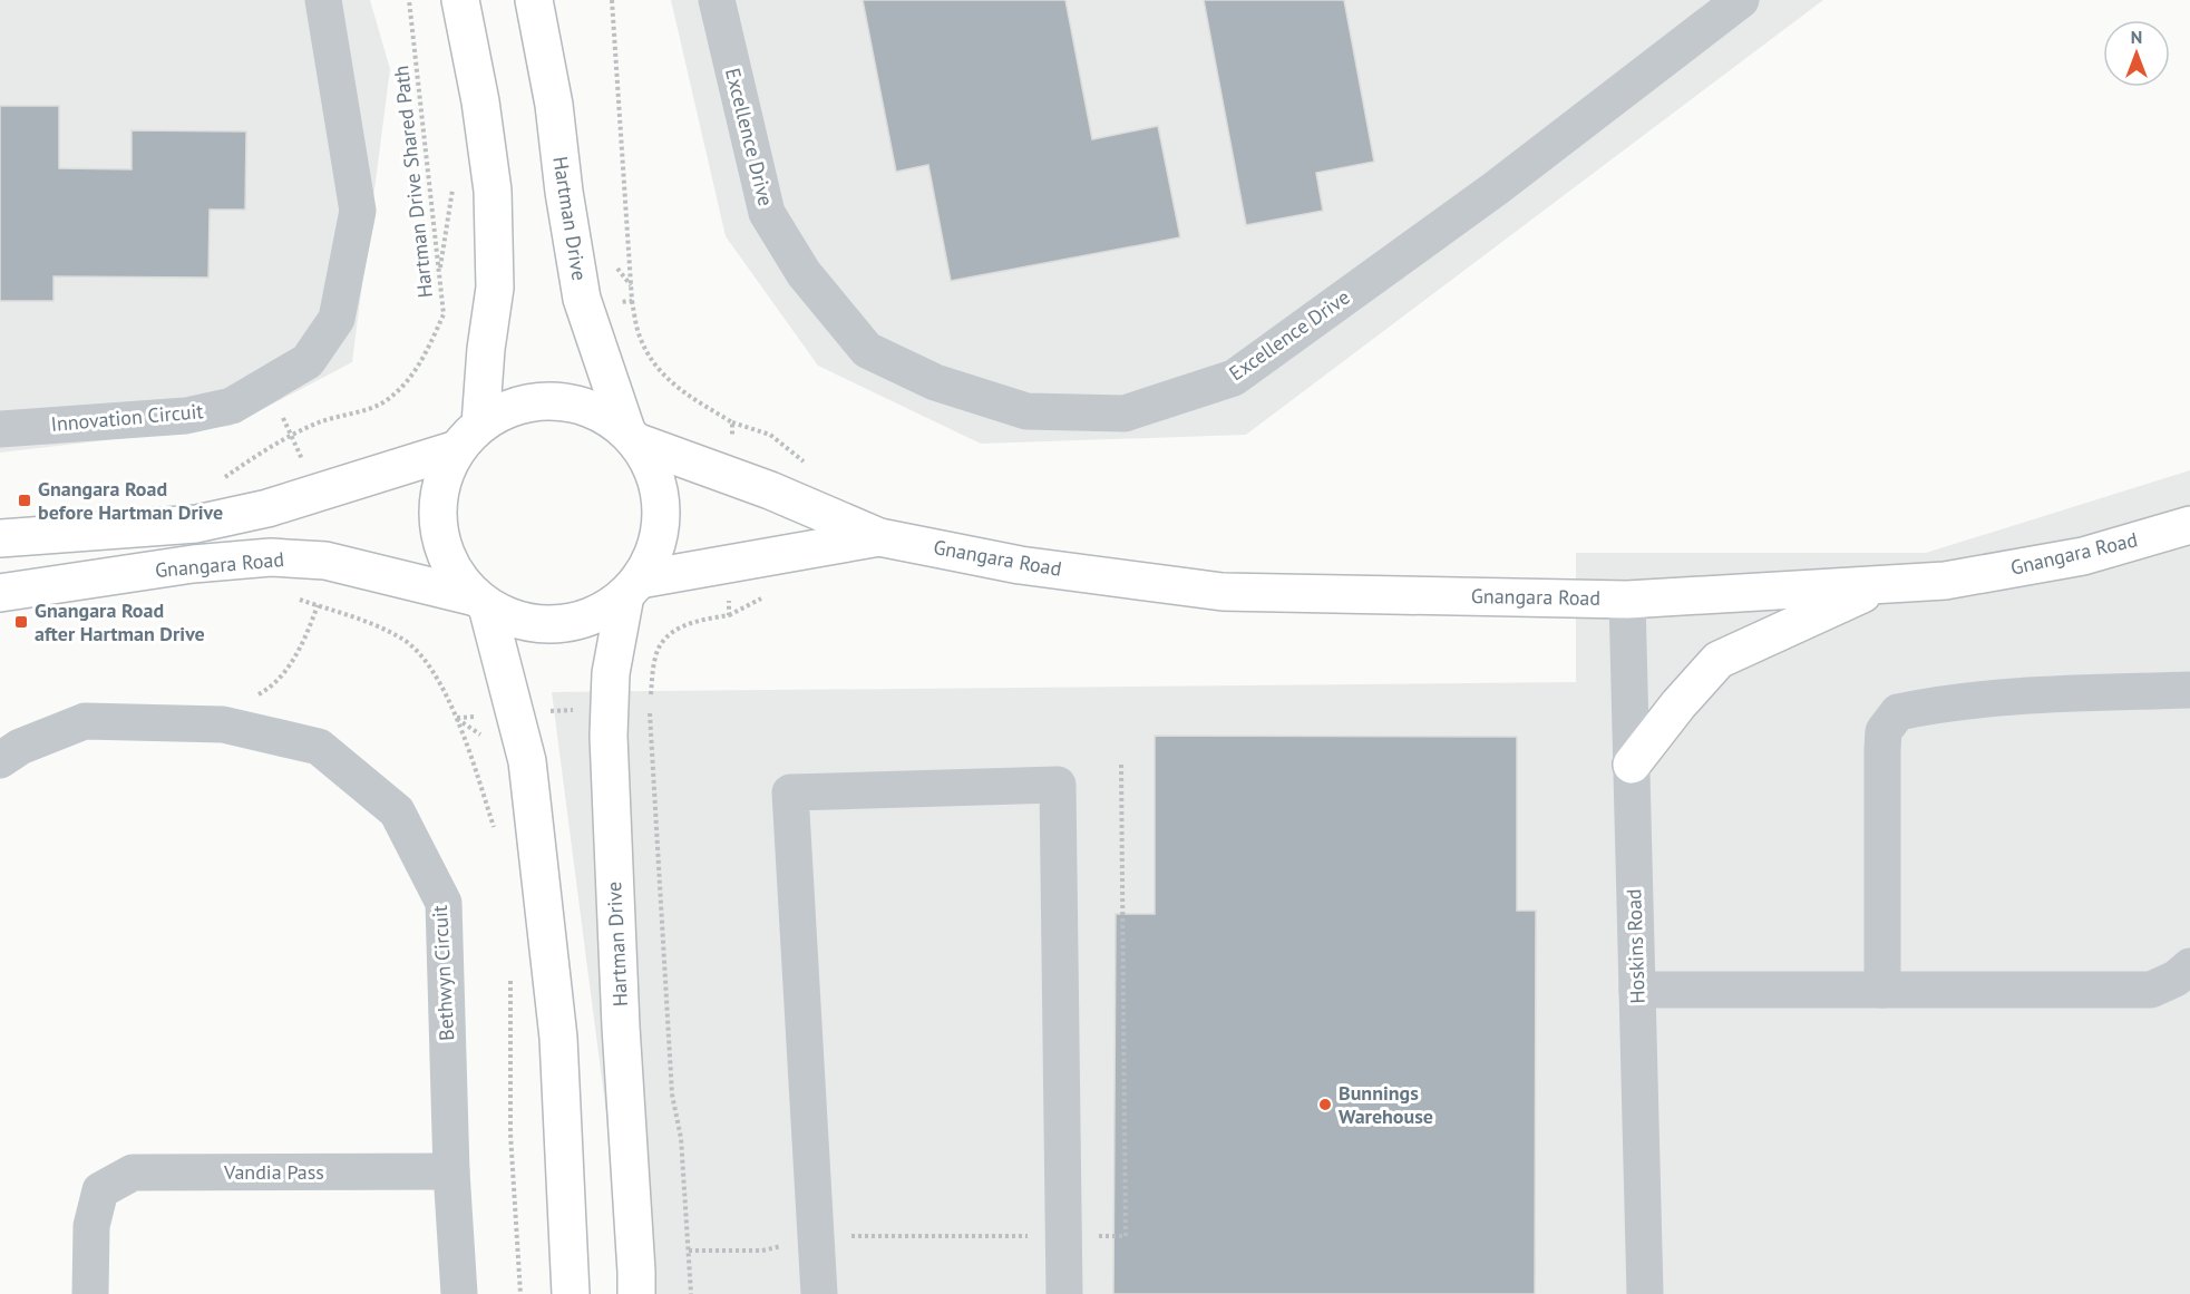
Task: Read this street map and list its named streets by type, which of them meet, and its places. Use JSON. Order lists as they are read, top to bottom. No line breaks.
{"streets":{"main road":["Hartman Drive","Gnangara Road"],"street":["Excellence Drive","Innovation Circuit","Hoskins Road","Bethwyn Circuit","Vandia Pass"],"path":["Hartman Drive Shared Path"]},"crossings":[["Hartman Drive","Gnangara Road"],["Gnangara Road","Hoskins Road"],["Bethwyn Circuit","Vandia Pass"]],"places":{"transit":["Gnangara Road before Hartman Drive","Gnangara Road after Hartman Drive"],"other":["Bunnings Warehouse"]},"north":"top"}
